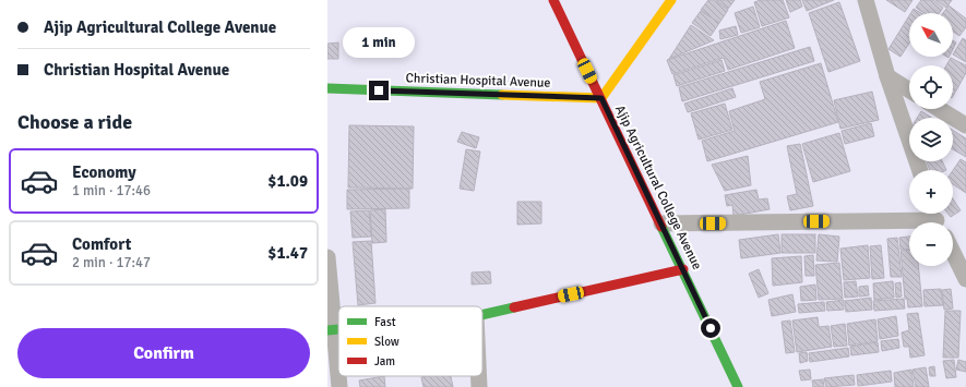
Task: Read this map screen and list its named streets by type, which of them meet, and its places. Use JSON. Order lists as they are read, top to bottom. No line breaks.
{"streets":{"main road":["Christian Hospital Avenue","Ajip Agricultural College Avenue"]},"crossings":[["Christian Hospital Avenue","Ajip Agricultural College Avenue"]],"legend":["Fast","Slow","Jam"],"north":"top left","page":{"banner":["Ajip Agricultural College Avenue","Christian Hospital Avenue"],"map_buttons":["+","−"],"bubble":"1 min","heading":"Choose a ride","list":[{"name":"Economy","note":"1 min · 17:46","value":"$1.09"},{"name":"Comfort","note":"2 min · 17:47","value":"$1.47"}],"buttons":"Confirm"}}
